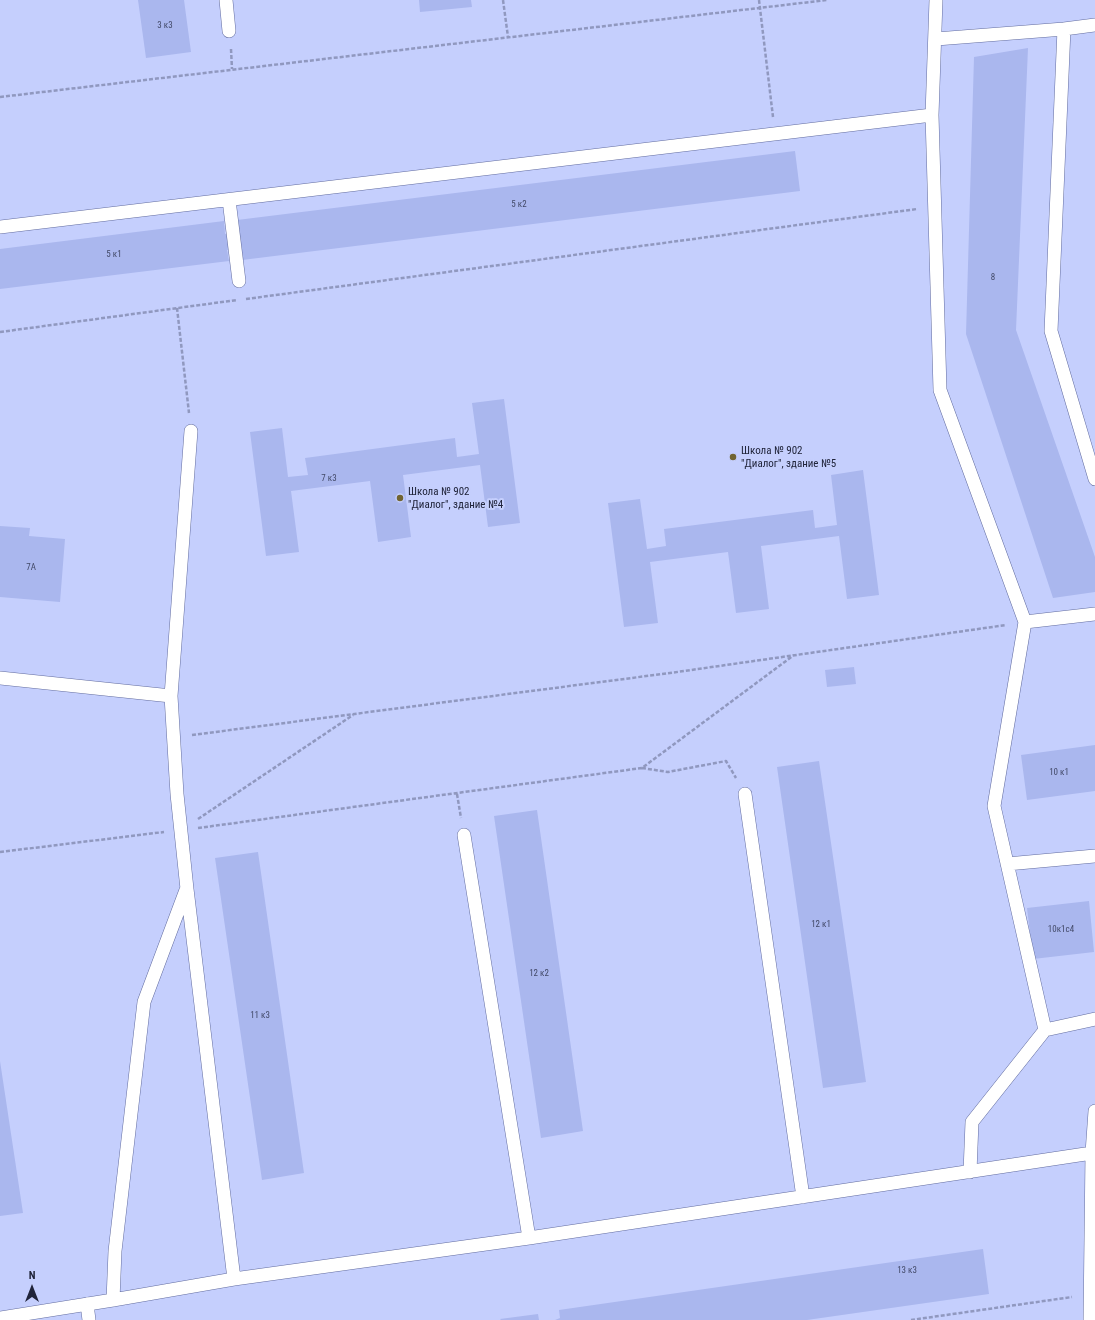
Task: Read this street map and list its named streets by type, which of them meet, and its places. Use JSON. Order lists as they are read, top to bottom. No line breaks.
{"places":["Школа № 902 \"Диалог\", здание №5","Школа № 902 \"Диалог\", здание №4"],"house_numbers":["3 к3","5 к2","5 к1","8","7 к3","7А","10 к1","12 к1","10к1с4","12 к2","11 к3","13 к3"],"north":"top"}
